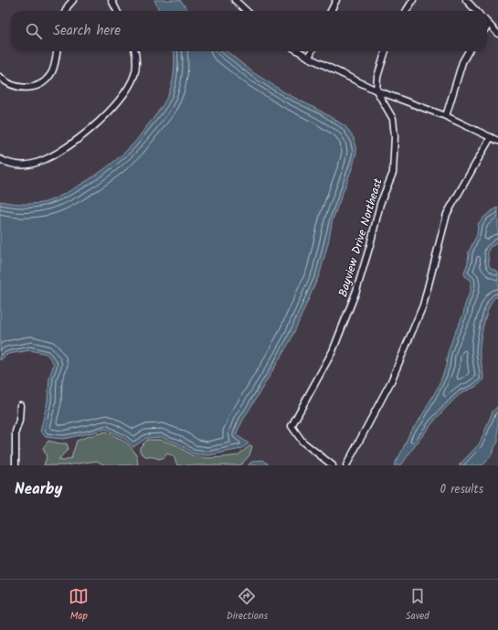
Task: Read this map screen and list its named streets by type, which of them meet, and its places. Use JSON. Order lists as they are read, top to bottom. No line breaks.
{"streets":{"street":["Bayview Drive Northeast"]},"page":{"search":"Search here","heading":["Nearby","0 results"],"nav":["Map","Directions","Saved"]}}
